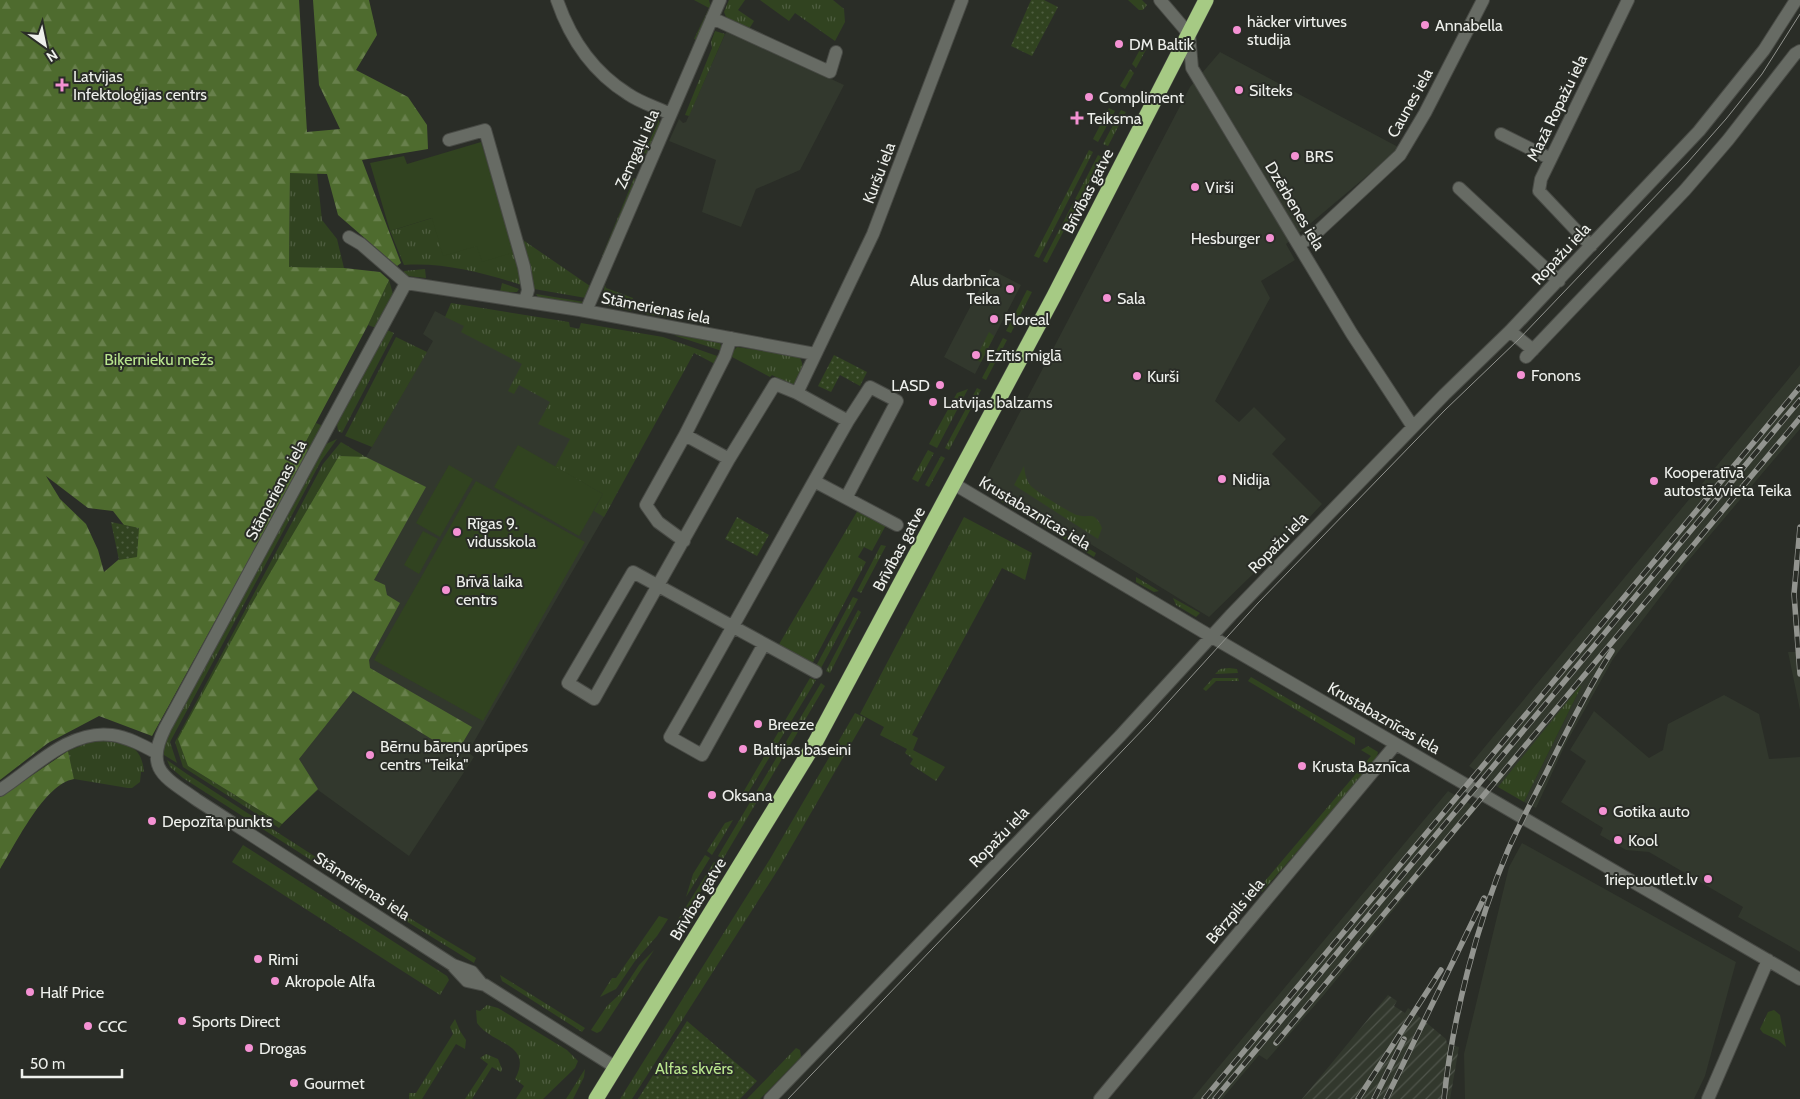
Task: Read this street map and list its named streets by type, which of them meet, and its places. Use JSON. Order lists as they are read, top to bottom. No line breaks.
{"streets":{"highway":["Brīvības gatve"],"street":["Caunes iela","Mazā Ropažu iela","Zemgaļu iela","Kuršu iela","Dzērbenes iela","Ropažu iela","Stāmerienas iela","Krustabaznīcas iela","Bērzpils iela"]},"crossings":[["Caunes iela","Dzērbenes iela"],["Mazā Ropažu iela","Ropažu iela"],["Zemgaļu iela","Stāmerienas iela"],["Kuršu iela","Stāmerienas iela"],["Brīvības gatve","Dzērbenes iela"],["Brīvības gatve","Stāmerienas iela"],["Brīvības gatve","Krustabaznīcas iela"],["Dzērbenes iela","Ropažu iela"],["Ropažu iela","Krustabaznīcas iela"],["Krustabaznīcas iela","Bērzpils iela"]],"parks":["Biķernieku mežs","Alfas skvērs"],"places":{"other":["Annabella","häcker virtuves studija","DM Baltik","Silteks","Compliment","BRS","Virši","Hesburger","Alus darbnīca Teika","Sala","Floreal","Ezītis miglā","Fonons","Kurši","LASD","Latvijas balzams","Nidija","Kooperatīvā autostāvvieta Teika","Rīgas 9. vidusskola","Brīvā laika centrs","Breeze","Baltijas baseini","Bērnu bāreņu aprūpes centrs \"Teika\"","Krusta Baznīca","Oksana","Gotika auto","Depozīta punkts","Kool","1riepuoutlet.lv","Rimi","Akropole Alfa","Half Price","Sports Direct","CCC","Drogas","Gourmet"],"health":["Latvijas Infektoloģijas centrs","Teiksma"]},"scale_bar":"50 m","north":"bottom right"}
